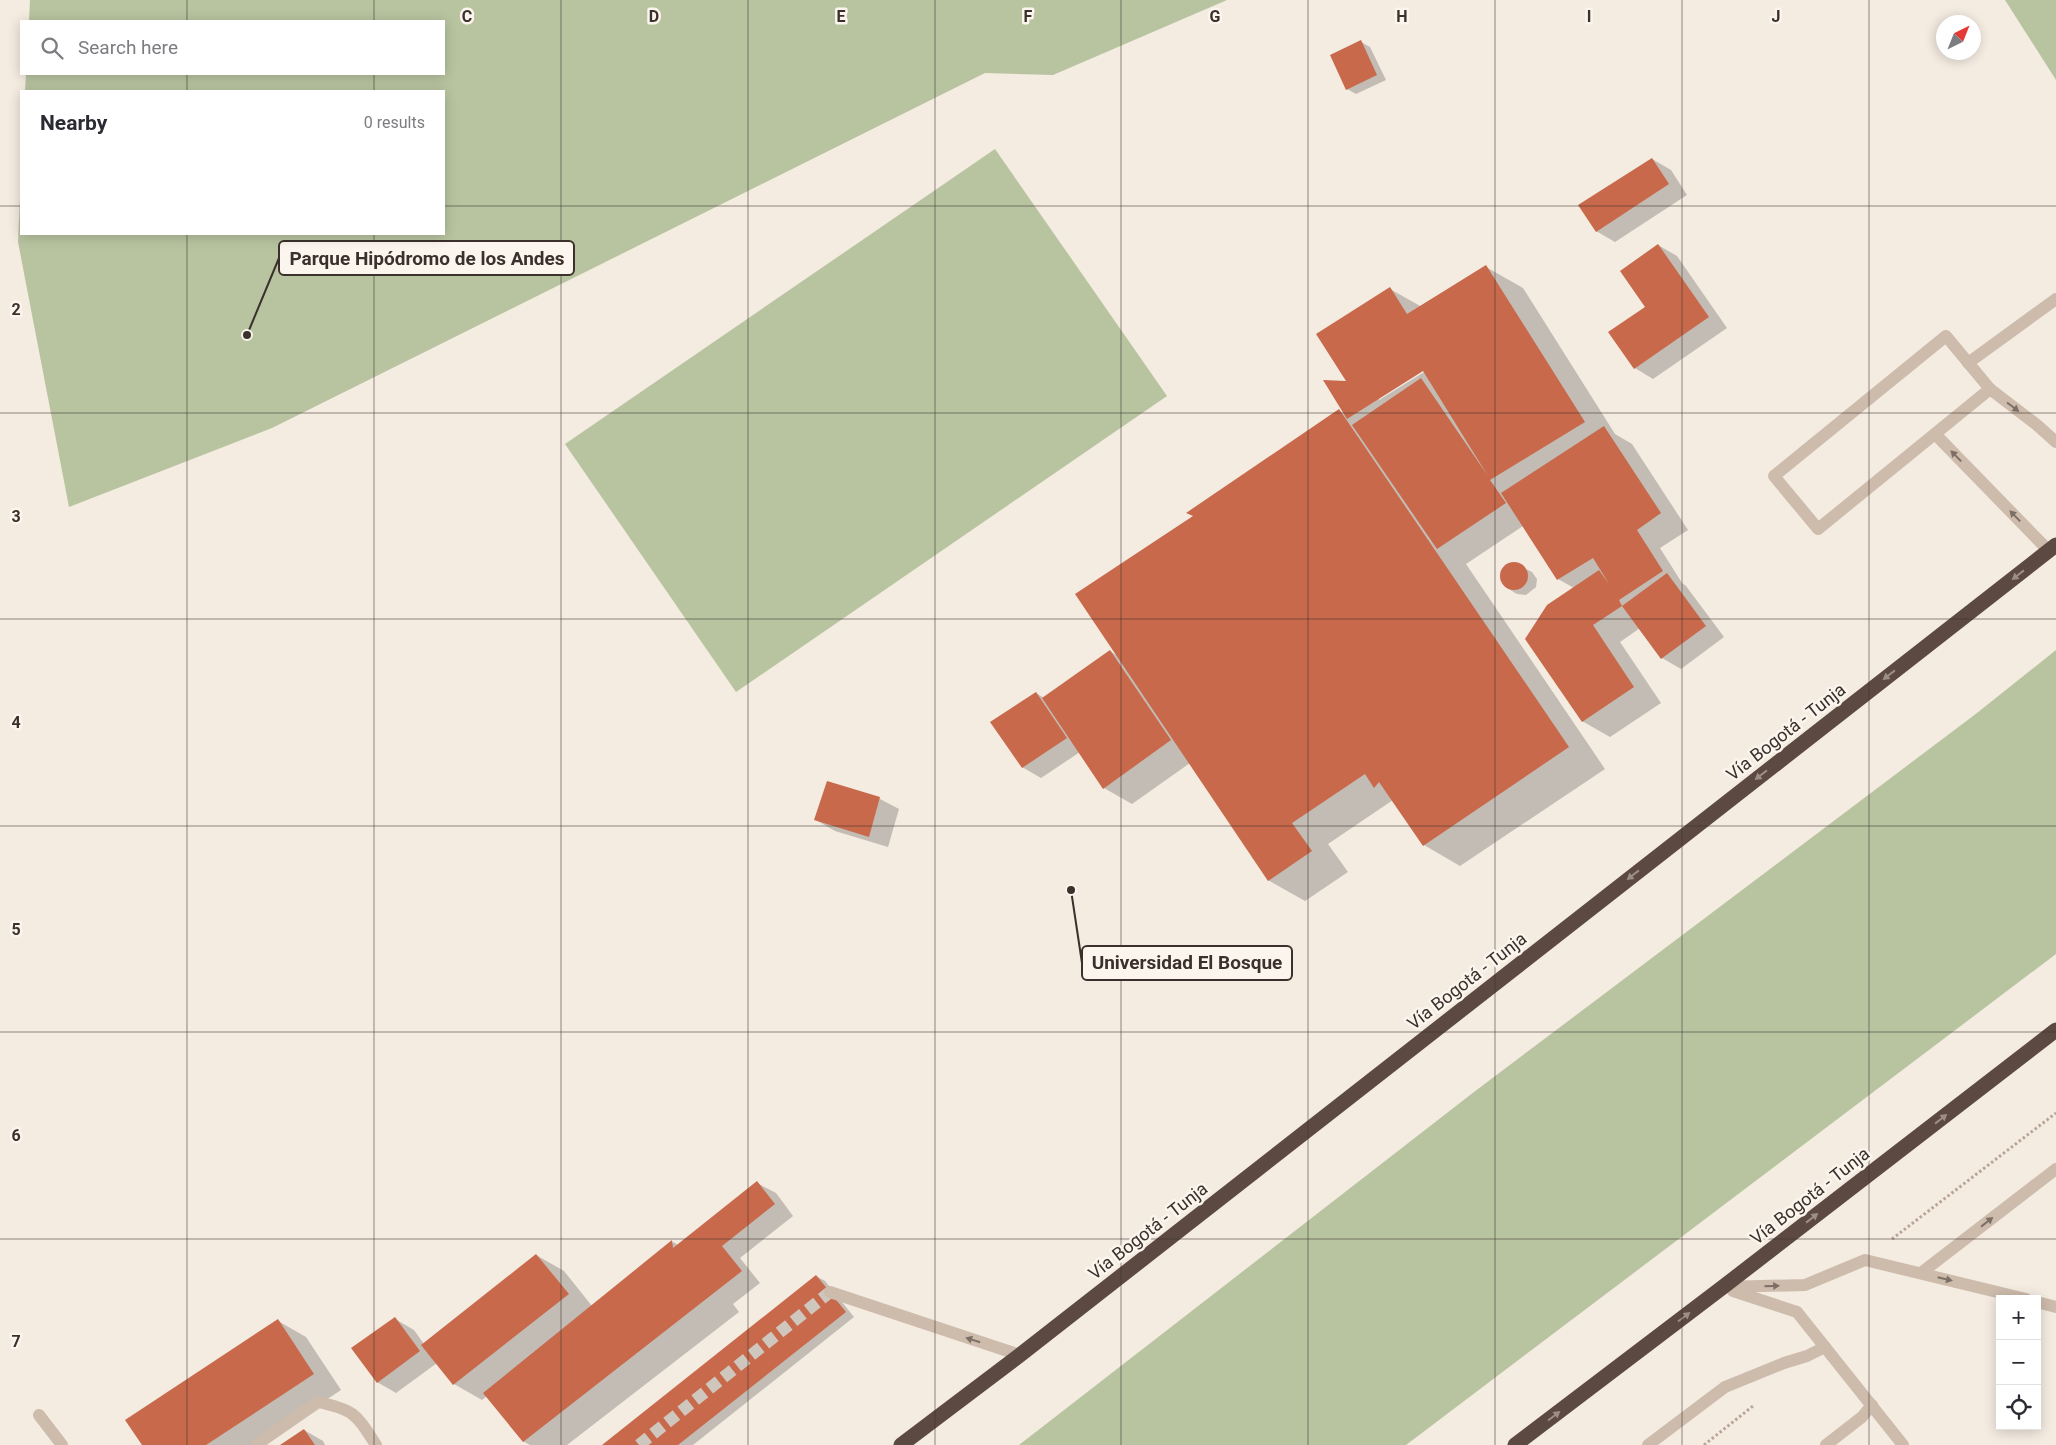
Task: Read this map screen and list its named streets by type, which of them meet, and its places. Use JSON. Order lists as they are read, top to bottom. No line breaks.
{"streets":{"highway":["Vía Bogotá - Tunja"]},"places":["Parque Hipódromo de los Andes","Universidad El Bosque"],"north":"top right","page":{"search":"Search here","heading":["Nearby","0 results"],"map_buttons":["+","−"]},"grid":{"columns":["C","D","E","F","G","H","I","J"],"rows":["2","3","4","5","6","7"]}}
